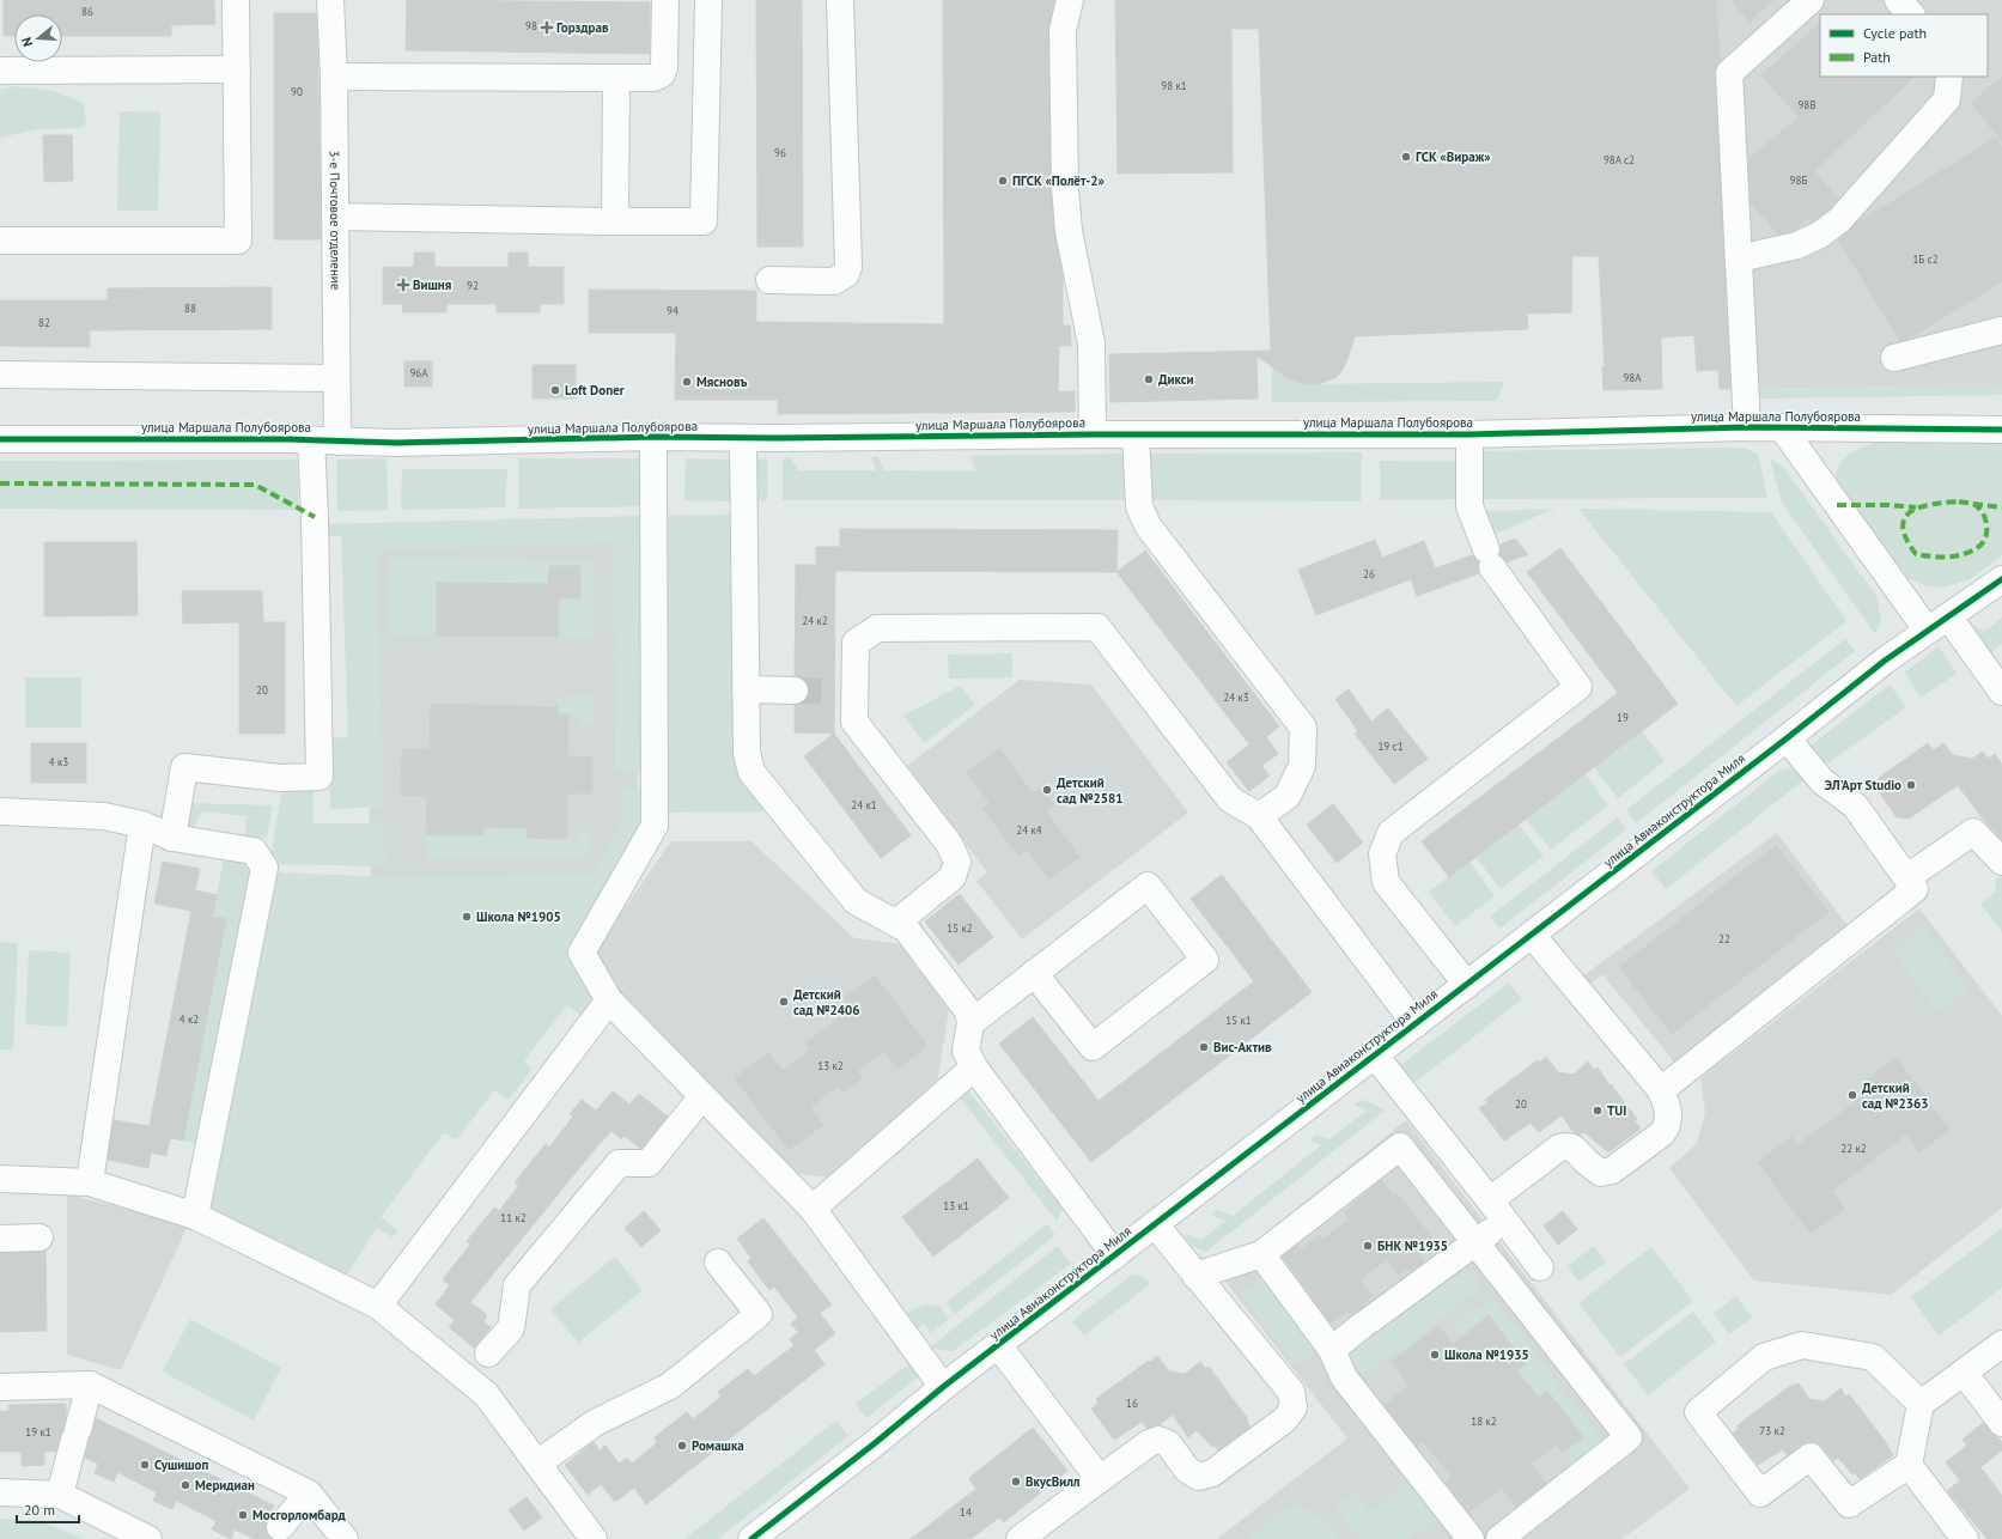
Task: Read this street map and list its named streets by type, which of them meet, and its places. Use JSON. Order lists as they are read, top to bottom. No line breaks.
{"streets":{"street":["3-е Почтовое отделение","улица Маршала Полубоярова","улица Авиаконструктора Миля"]},"crossings":[["3-е Почтовое отделение","улица Маршала Полубоярова"]],"places":{"health":["Горздрав","Вишня"],"other":["ГСК «Вираж»","ПГСК «Полёт-2»","Дикси","Мясновъ","Loft Doner","ЭЛ'Арт Studio","Детский сад №2581","Школа №1905","Детский сад №2406","Вис-Актив","Детский сад №2363","TUI","БНК №1935","Школа №1935","Ромашка","Сушишоп","ВкусВилл","Меридиан","Мосгорломбард"]},"house_numbers":["86","98","98 к1","90","98В","96","98А с2","98Б","1Б с2","92","88","94","82","96А","98А","26","24 к2","20","24 к3","19","19 с1","4 к3","24 к1","24 к4","15 к2","22","4 к2","15 к1","13 к2","20","22 к2","13 к1","11 к2","16","18 к2","73 к2","19 к1","14"],"legend":["Cycle path","Path"],"scale_bar":"20 m","north":"left"}
